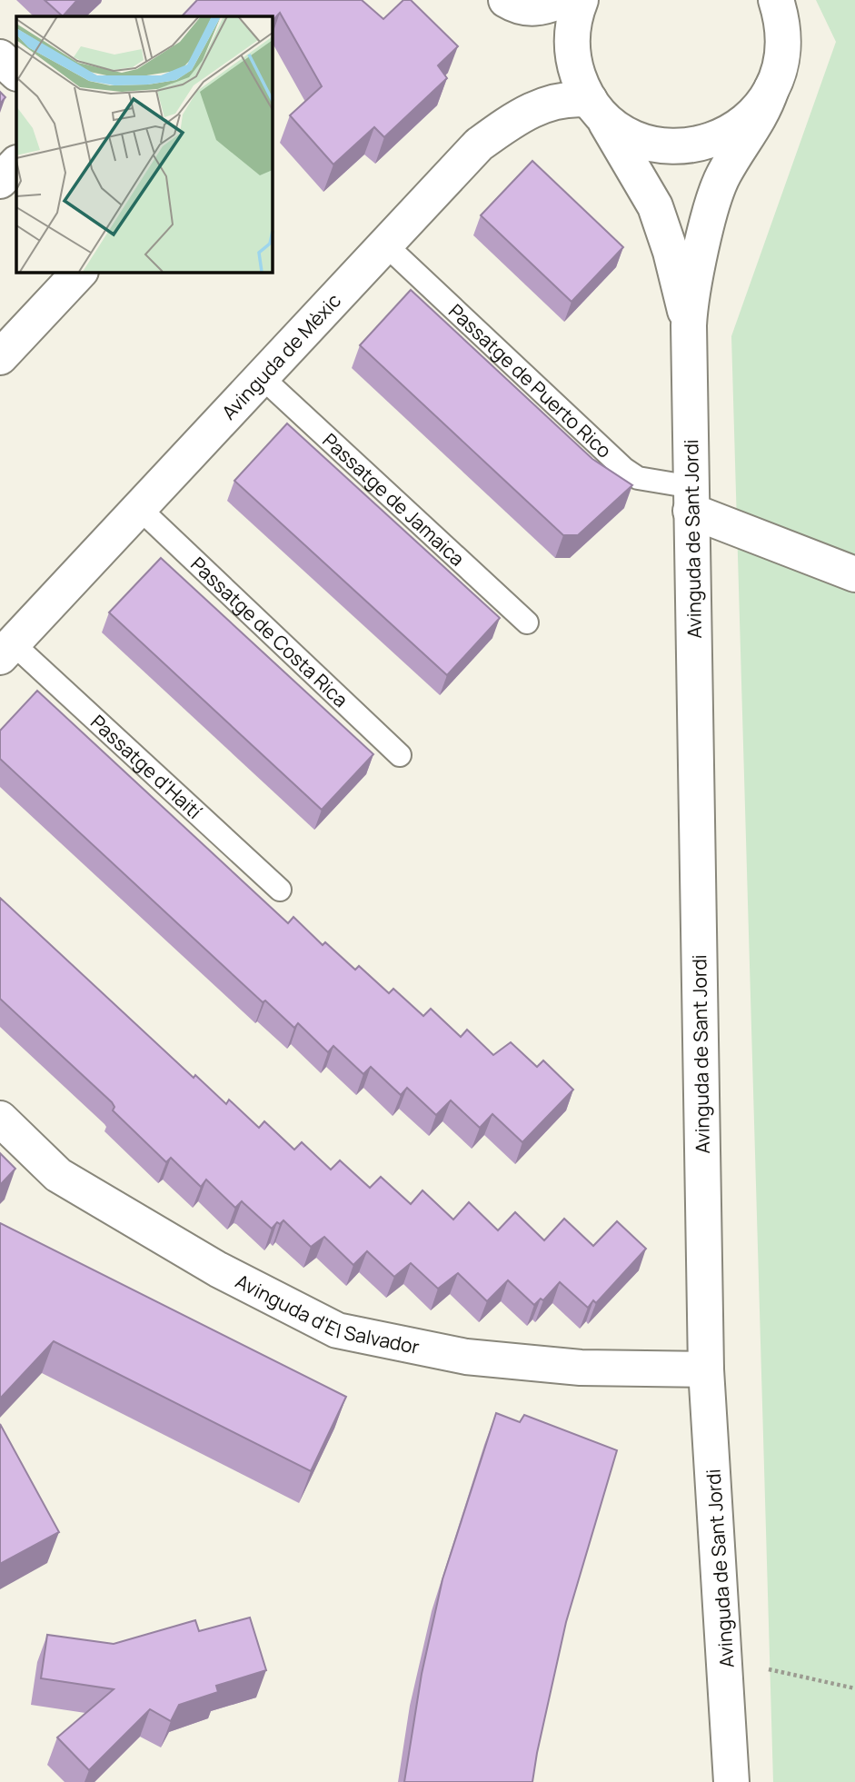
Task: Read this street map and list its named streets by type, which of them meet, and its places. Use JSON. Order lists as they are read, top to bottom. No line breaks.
{"streets":{"main road":["Avinguda de Mèxic","Avinguda de Sant Jordi","Avinguda d'El Salvador"],"lane":["Passatge de Puerto Rico","Passatge de Jamaica","Passatge de Costa Rica","Passatge d'Haití"]},"crossings":[["Avinguda de Mèxic","Passatge de Puerto Rico"],["Avinguda de Mèxic","Passatge de Jamaica"],["Avinguda de Mèxic","Avinguda de Sant Jordi"],["Avinguda de Mèxic","Passatge de Costa Rica"],["Avinguda de Mèxic","Passatge d'Haití"],["Passatge de Puerto Rico","Avinguda de Sant Jordi"],["Avinguda de Sant Jordi","Avinguda d'El Salvador"]]}
